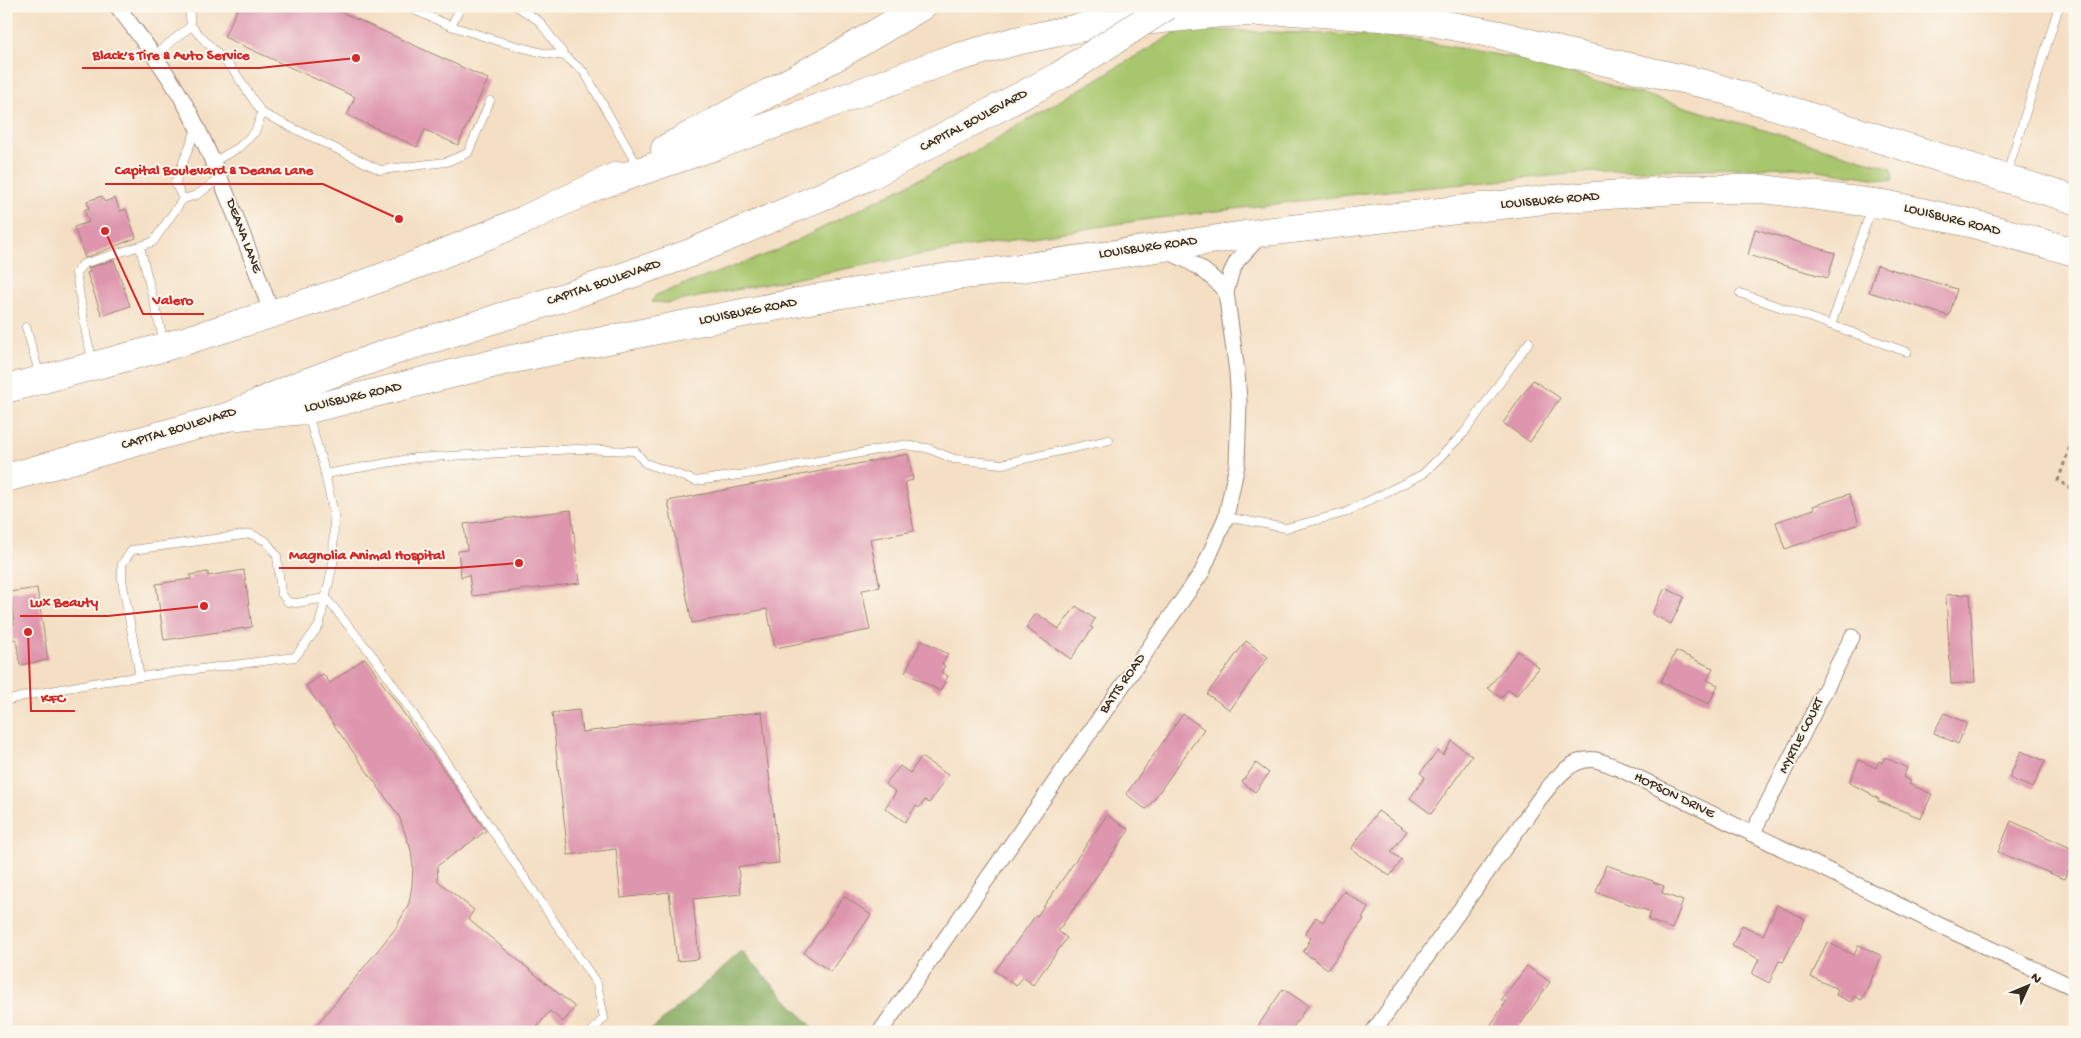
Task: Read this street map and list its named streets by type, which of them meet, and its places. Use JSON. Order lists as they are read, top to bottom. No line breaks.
{"streets":{"highway":["CAPITAL BOULEVARD","LOUISBURG ROAD"],"street":["DEANA LANE","BATTS ROAD","MYRTLE COURT","HOPSON DRIVE"]},"crossings":[["CAPITAL BOULEVARD","LOUISBURG ROAD"],["LOUISBURG ROAD","BATTS ROAD"],["MYRTLE COURT","HOPSON DRIVE"]],"places":["Black’s Tire & Auto Service","Capital Boulevard & Deana Lane","Valero","Magnolia Animal Hospital","Lux Beauty","KFC"],"north":"top right"}
